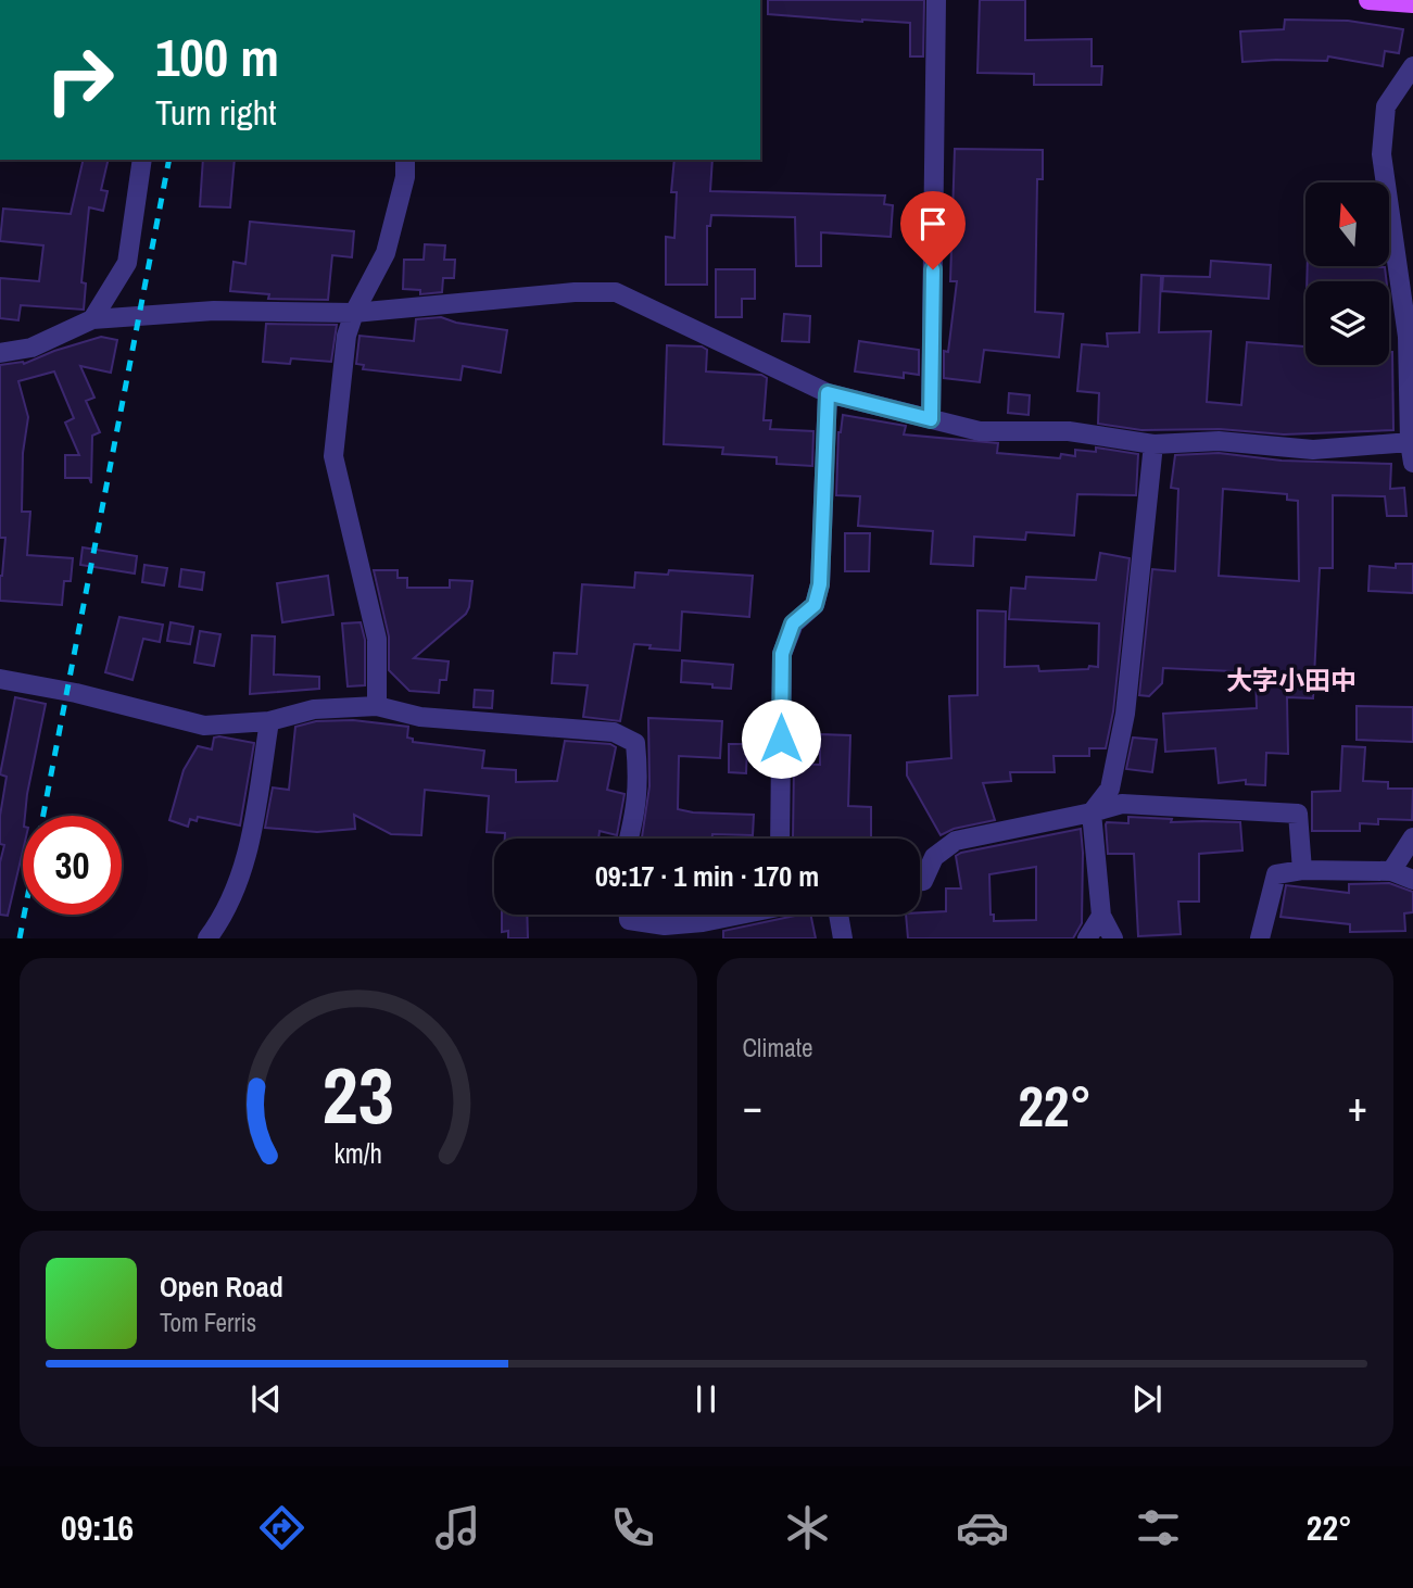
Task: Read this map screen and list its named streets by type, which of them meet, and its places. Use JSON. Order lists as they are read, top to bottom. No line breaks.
{"districts":["大字小田中"],"north":"top","page":{"turn":["100 m","Turn right"],"limit":"30","trip":"09:17 · 1 min · 170 m","tile":"Climate","heat":["−","22°","+"],"song":["Open Road","Tom Ferris"],"tabs":["09:16","22°"],"gauge":["23","km/h"]}}
